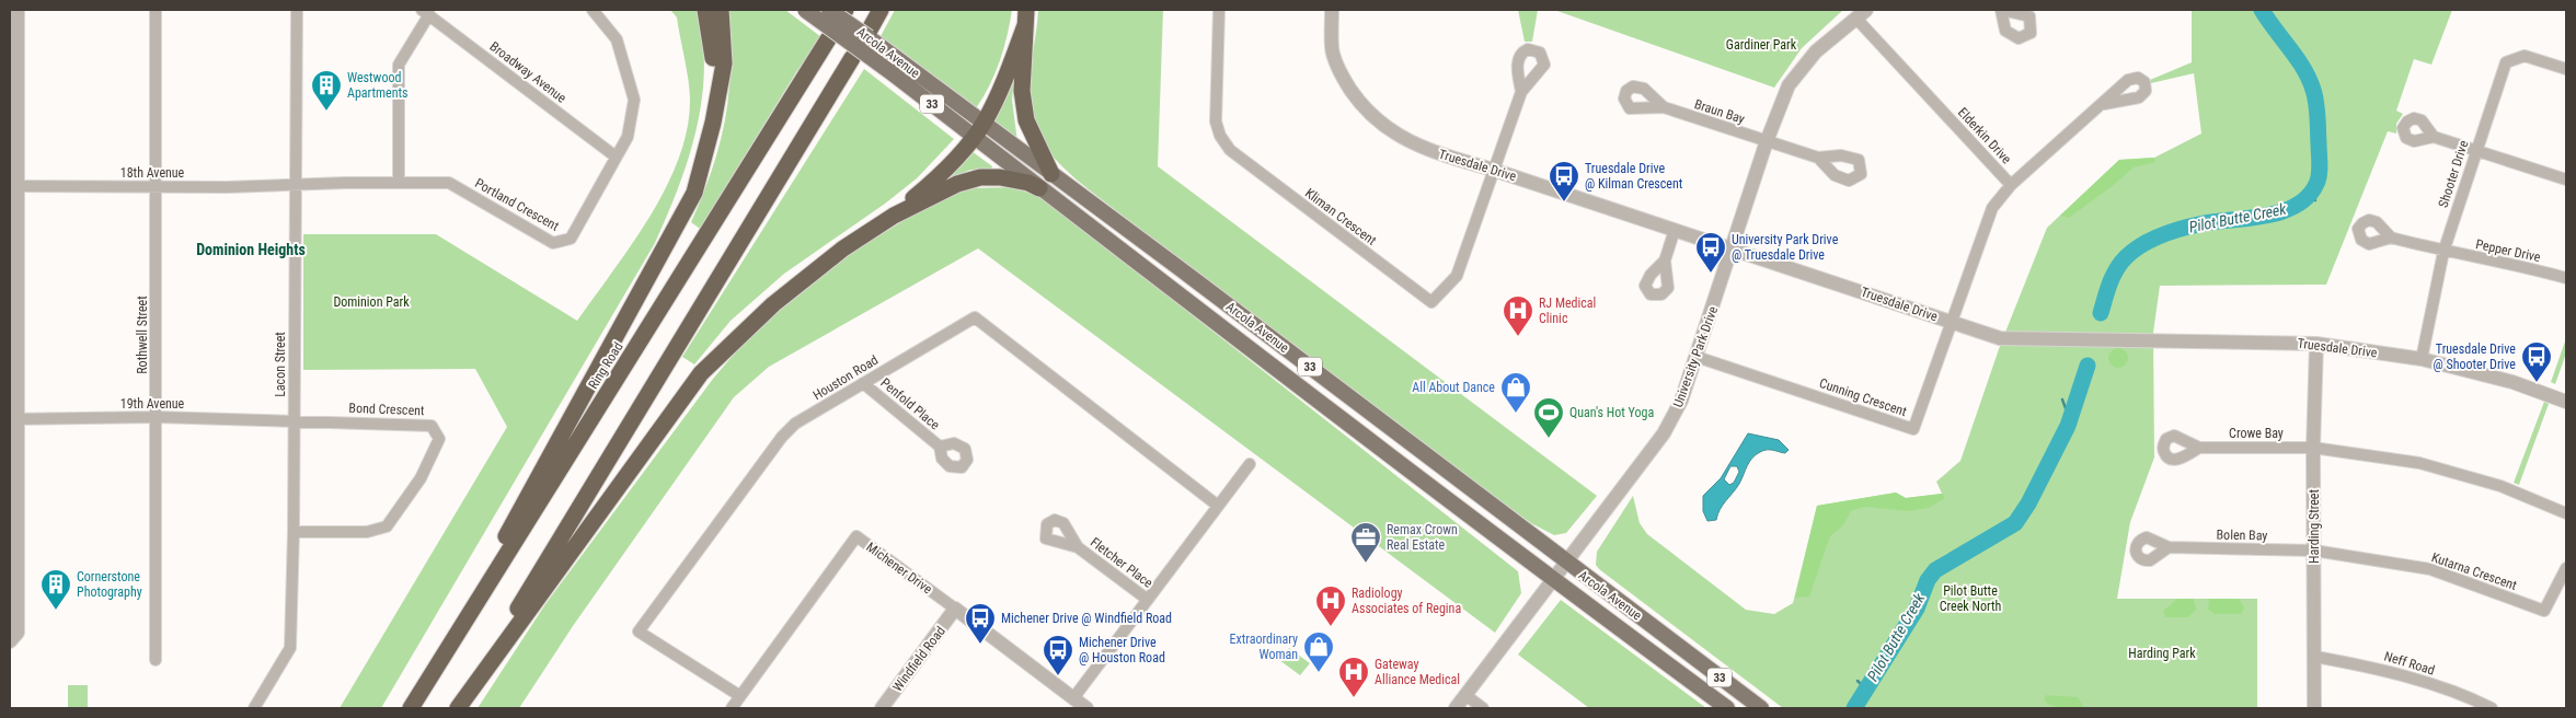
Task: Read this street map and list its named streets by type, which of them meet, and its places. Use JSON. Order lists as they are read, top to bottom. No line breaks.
{"streets":{"highway":["Ring Road"],"main road":["Arcola Avenue","33"],"street":["Broadway Avenue","Braun Bay","Elderkin Drive","Truesdale Drive","18th Avenue","Shooter Drive","Portland Crescent","Kliman Crescent","Pepper Drive","Rothwell Street","University Park Drive","Lacon Street","Houston Road","Cunning Crescent","19th Avenue","Penfold Place","Bond Crescent","Crowe Bay","Harding Street","Bolen Bay","Fletcher Place","Michener Drive","Kutarna Crescent","Windfield Road","Neff Road"]},"crossings":[["Arcola Avenue","University Park Drive"],["Broadway Avenue","Portland Crescent"],["Braun Bay","University Park Drive"],["Elderkin Drive","Truesdale Drive"],["Elderkin Drive","University Park Drive"],["Elderkin Drive","Cunning Crescent"],["Truesdale Drive","Shooter Drive"],["Truesdale Drive","Kliman Crescent"],["Truesdale Drive","University Park Drive"],["Truesdale Drive","Cunning Crescent"],["Truesdale Drive","Harding Street"],["18th Avenue","Portland Crescent"],["18th Avenue","Rothwell Street"],["18th Avenue","Lacon Street"],["Shooter Drive","Pepper Drive"],["Portland Crescent","Lacon Street"],["Rothwell Street","19th Avenue"],["University Park Drive","Cunning Crescent"],["Lacon Street","19th Avenue"],["Lacon Street","Bond Crescent"],["Houston Road","Penfold Place"],["Houston Road","Michener Drive"],["19th Avenue","Bond Crescent"],["Crowe Bay","Harding Street"],["Harding Street","Bolen Bay"],["Harding Street","Kutarna Crescent"],["Harding Street","Neff Road"],["Bolen Bay","Kutarna Crescent"],["Michener Drive","Windfield Road"]],"districts":["Dominion Heights"],"water":["Pilot Butte Creek"],"parks":["Gardiner Park","Dominion Park","Pilot Butte Creek North","Harding Park"],"places":{"building":["Westwood Apartments","Cornerstone Photography"],"bus stop":["Truesdale Drive @ Kilman Crescent","University Park Drive @ Truesdale Drive","Truesdale Drive @ Shooter Drive","Michener Drive @ Windfield Road","Michener Drive @ Houston Road"],"hospital":["RJ Medical Clinic","Radiology Associates of Regina","Gateway Alliance Medical"],"shop":["All About Dance","Extraordinary Woman"],"sports":["Quan's Hot Yoga"],"office":["Remax Crown Real Estate"]}}
